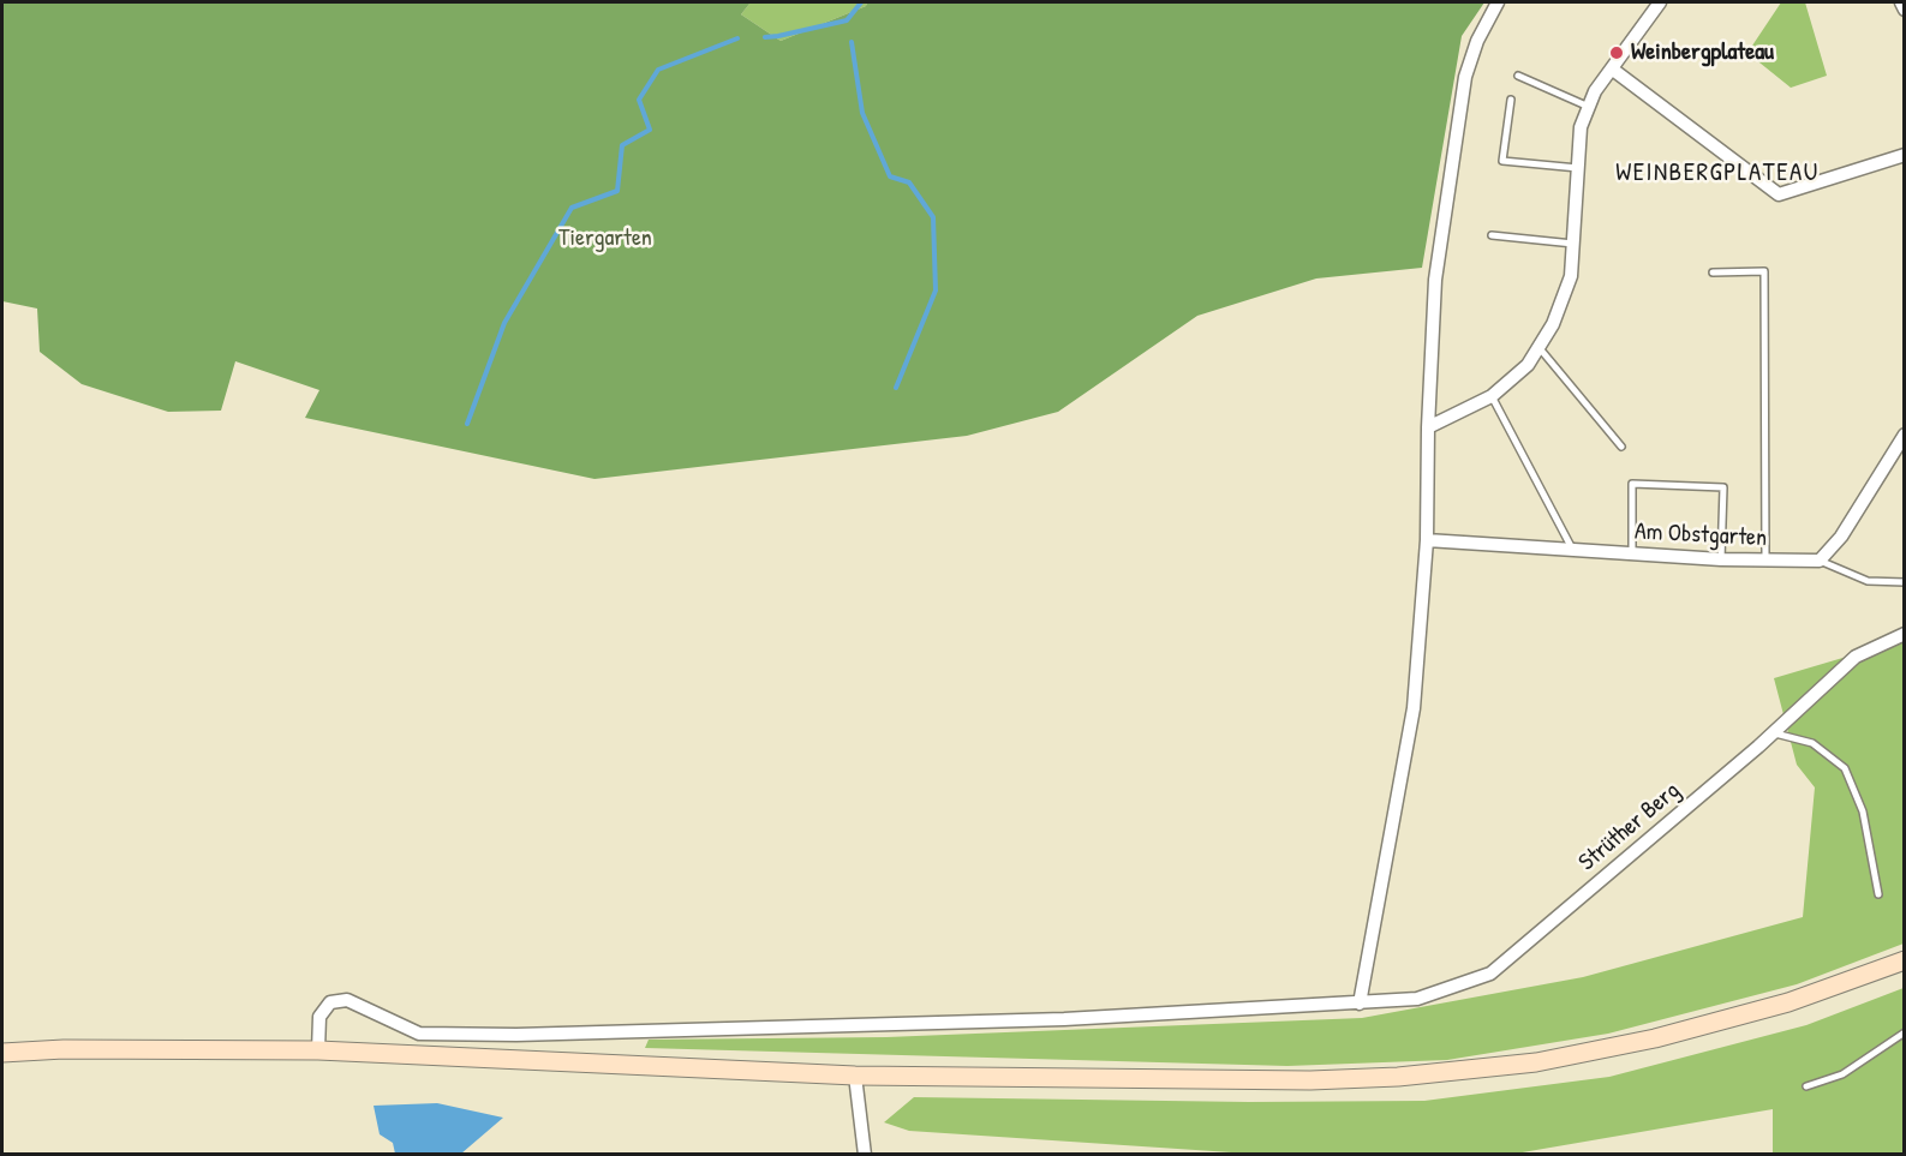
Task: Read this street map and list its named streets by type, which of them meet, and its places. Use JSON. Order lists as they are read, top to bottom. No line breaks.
{"streets":{"street":["Am Obstgarten","Strüther Berg"]},"districts":["WEINBERGPLATEAU"],"parks":["Tiergarten"],"places":["Weinbergplateau"]}
